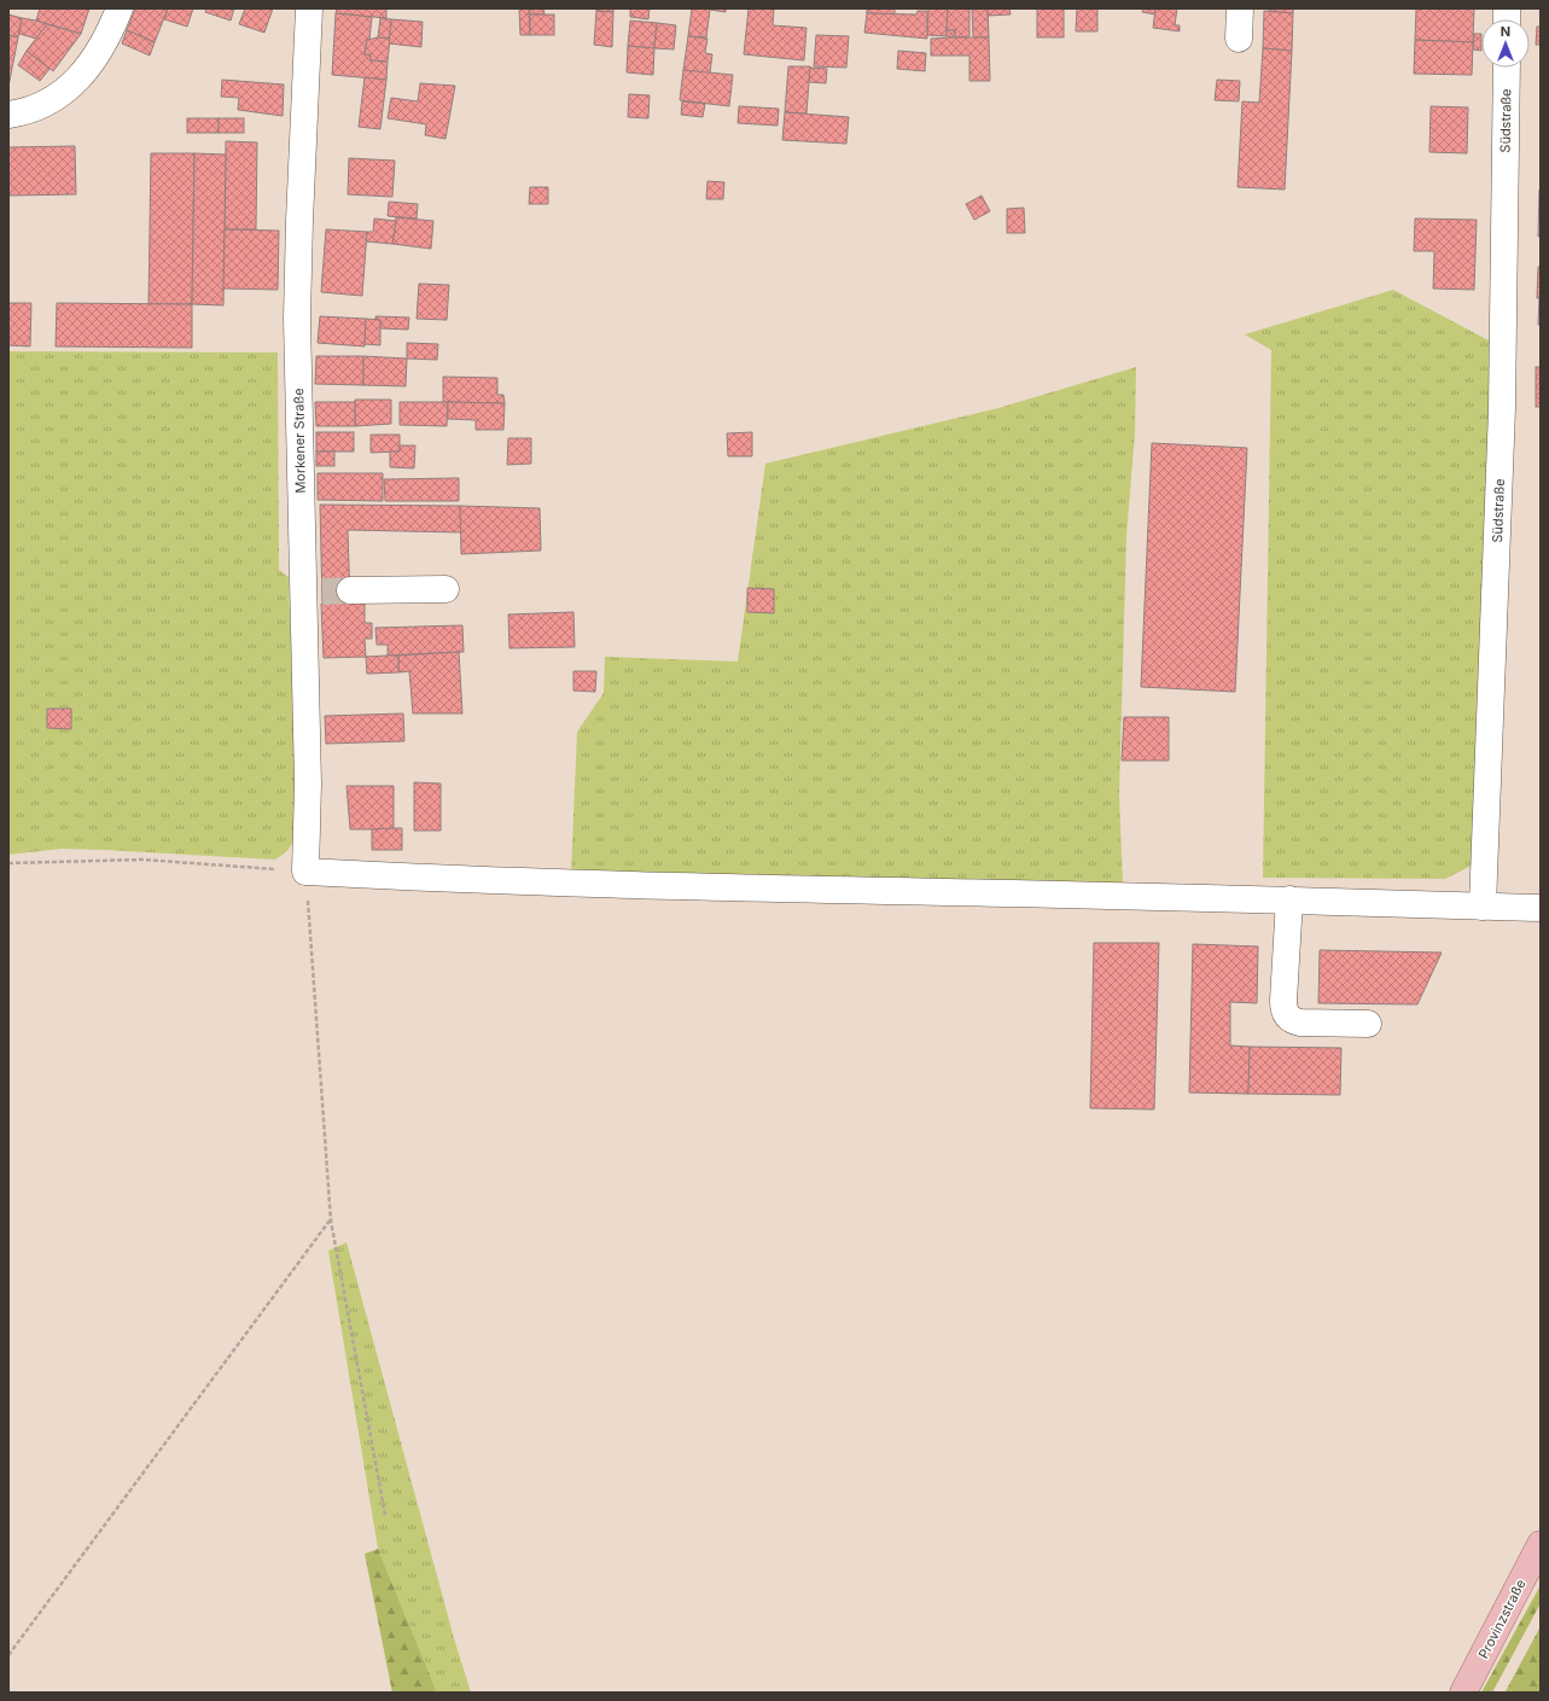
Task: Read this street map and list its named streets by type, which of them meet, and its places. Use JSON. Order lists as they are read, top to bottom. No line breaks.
{"streets":{"main road":["Provinzstraße"],"street":["Südstraße","Morkener Straße"]},"north":"top"}
